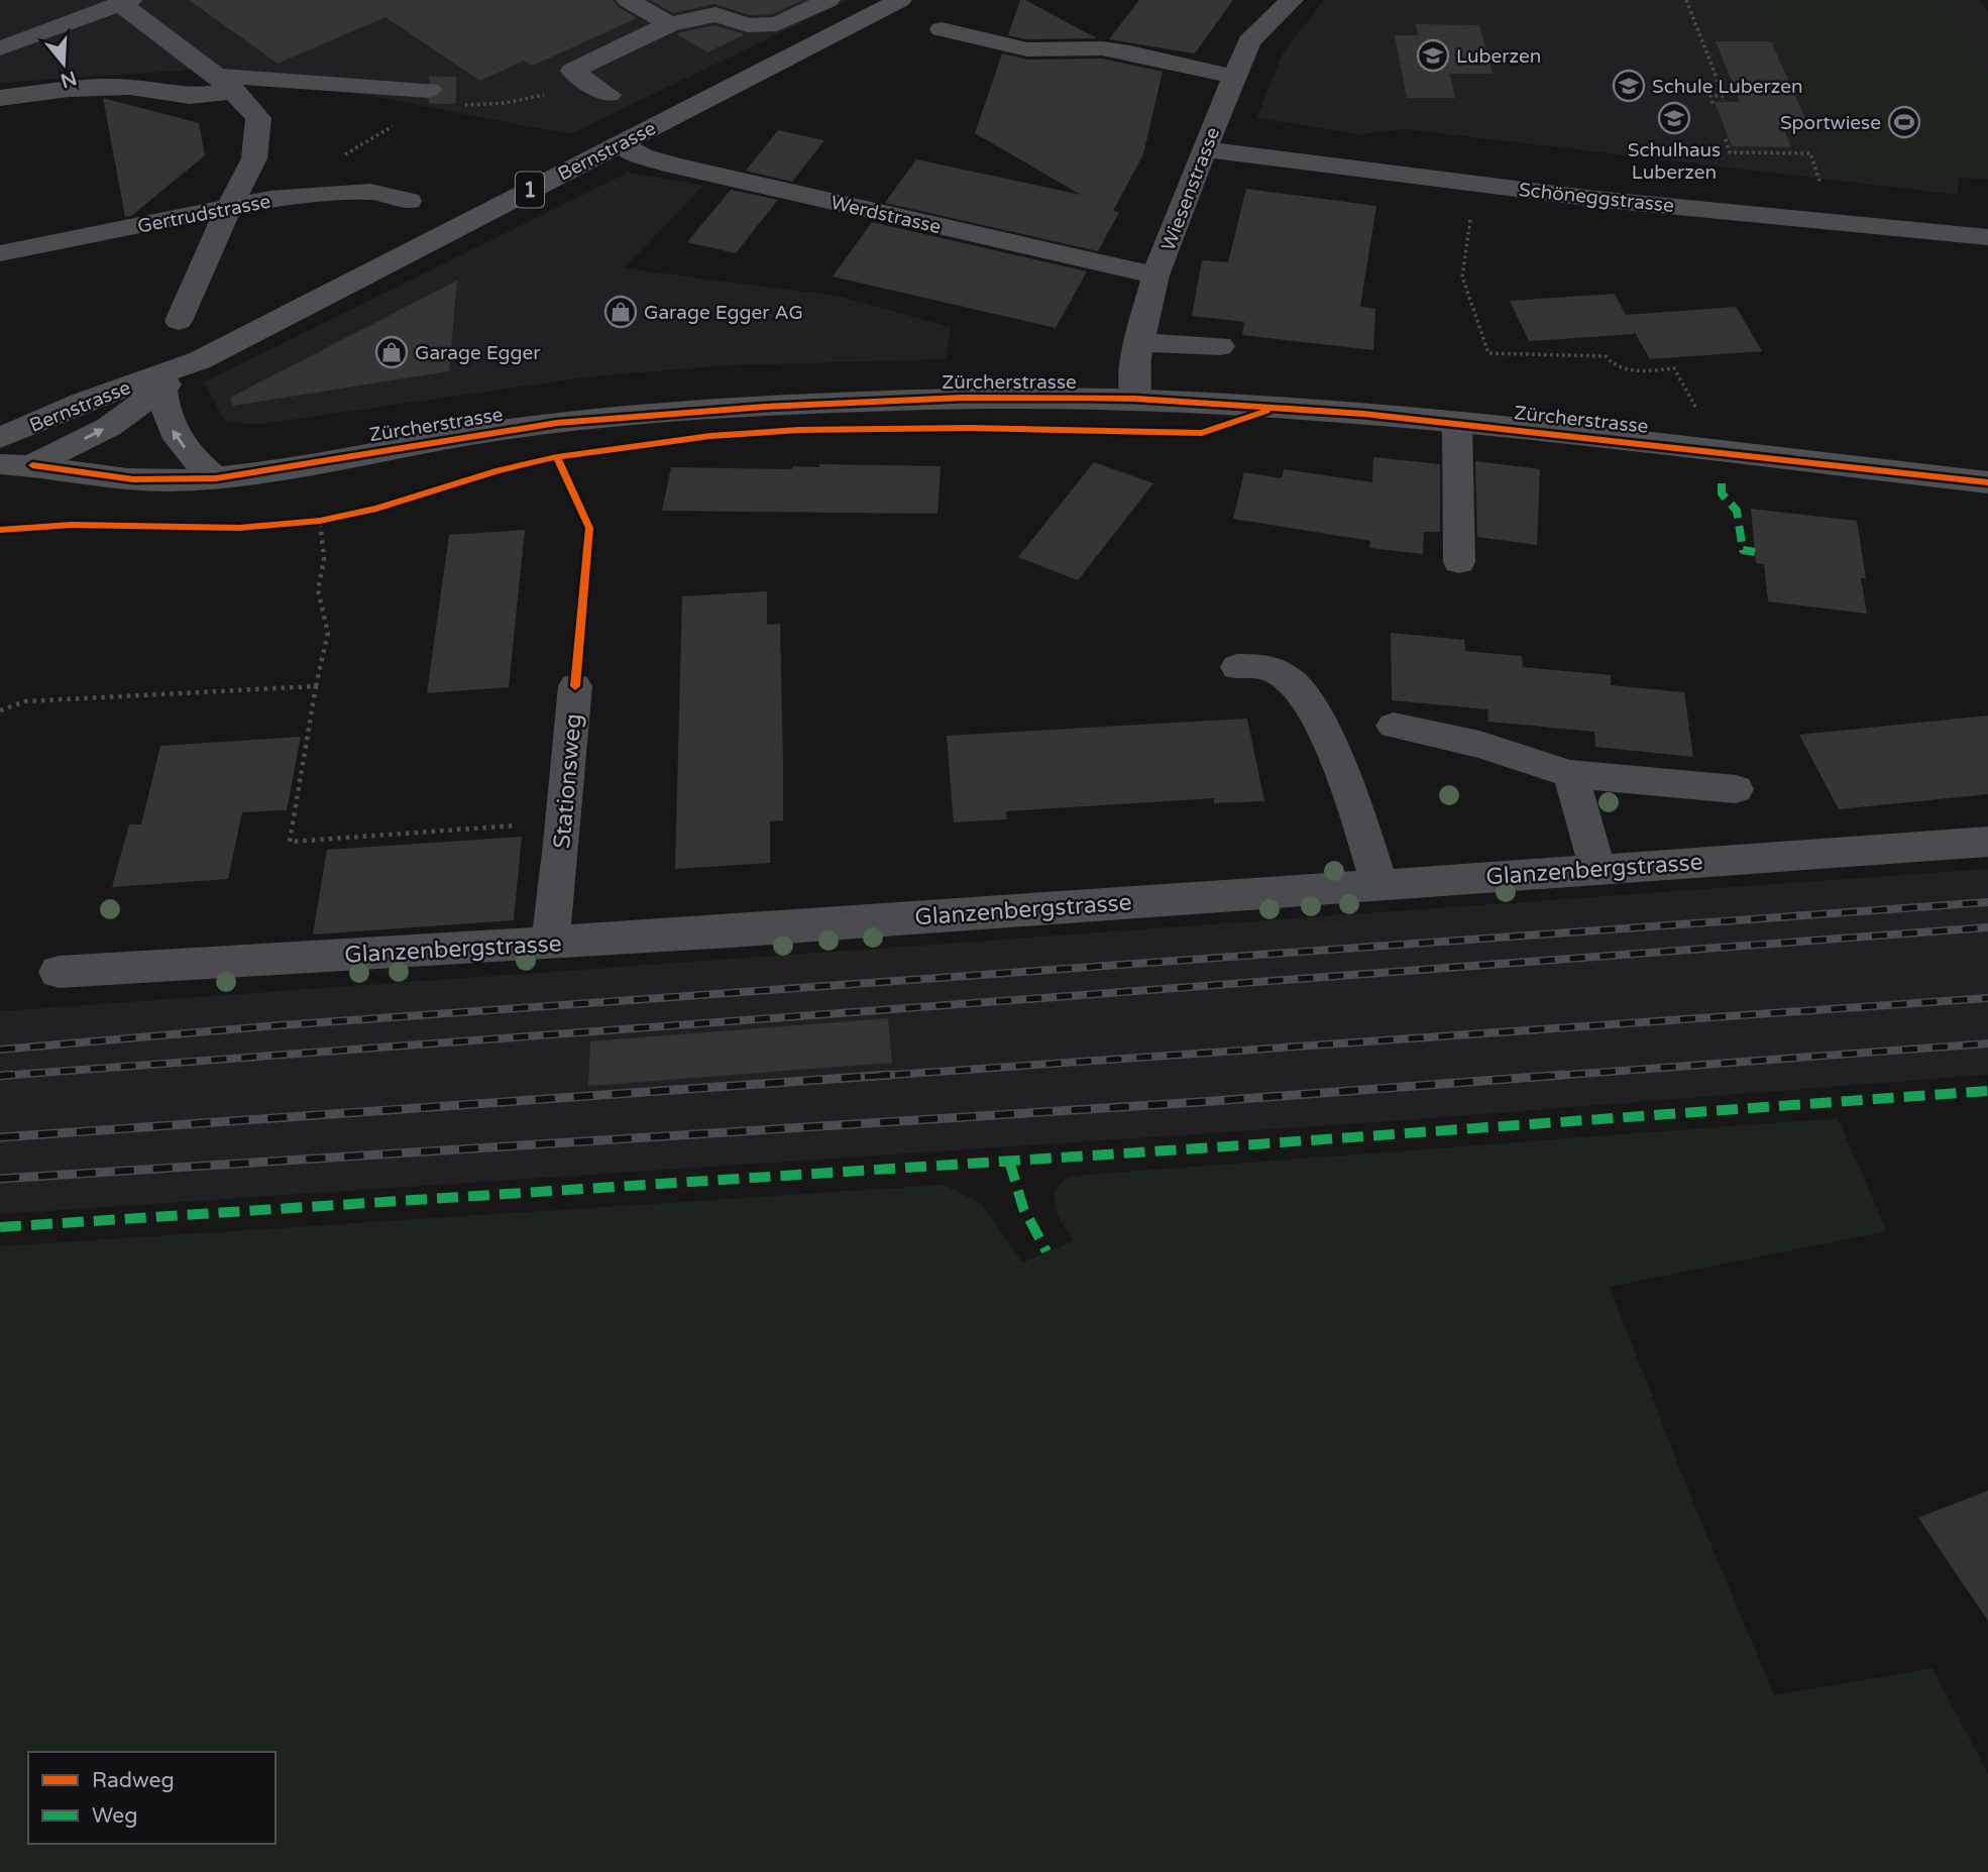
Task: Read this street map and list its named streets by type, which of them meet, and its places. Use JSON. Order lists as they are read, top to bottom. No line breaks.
{"streets":{"main road":["Bernstrasse","1","Zürcherstrasse"],"street":["Wiesenstrasse","Schöneggstrasse","Gertrudstrasse","Werdstrasse","Stationsweg","Glanzenbergstrasse"]},"crossings":[["Bernstrasse","Werdstrasse"],["Bernstrasse","Zürcherstrasse"],["Wiesenstrasse","Schöneggstrasse"],["Wiesenstrasse","Werdstrasse"],["Wiesenstrasse","Zürcherstrasse"],["Stationsweg","Glanzenbergstrasse"]],"places":{"school or university":["Luberzen","Schule Luberzen","Schulhaus Luberzen"],"sports":["Sportwiese"],"shop":["Garage Egger AG","Garage Egger"]},"legend":["Radweg","Weg"],"north":"bottom"}
